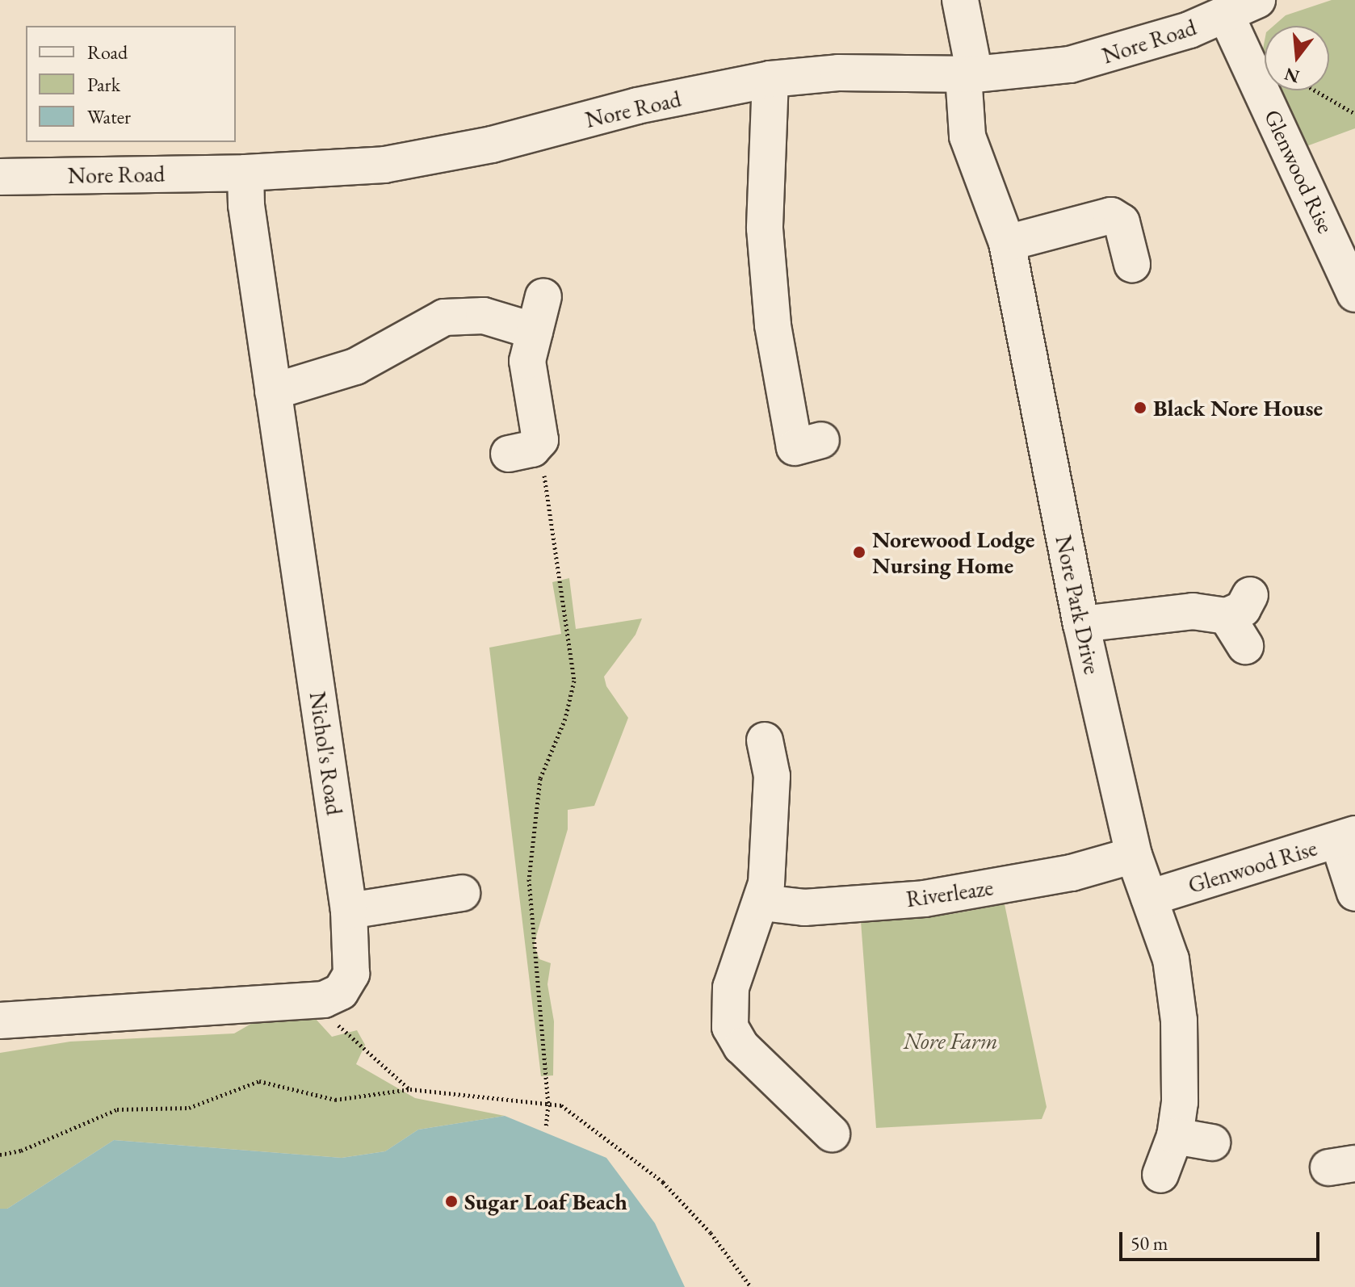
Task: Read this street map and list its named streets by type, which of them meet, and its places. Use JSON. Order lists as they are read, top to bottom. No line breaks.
{"streets":{"street":["Nore Road","Glenwood Rise","Nore Park Drive","Nichol's Road","Riverleaze"]},"crossings":[["Nore Road","Glenwood Rise"],["Nore Road","Nore Park Drive"],["Nore Road","Nichol's Road"],["Glenwood Rise","Nore Park Drive"],["Nore Park Drive","Riverleaze"]],"parks":["Nore Farm"],"places":["Black Nore House","Norewood Lodge Nursing Home","Sugar Loaf Beach"],"legend":["Road","Park","Water"],"scale_bar":"50 m","north":"bottom"}
